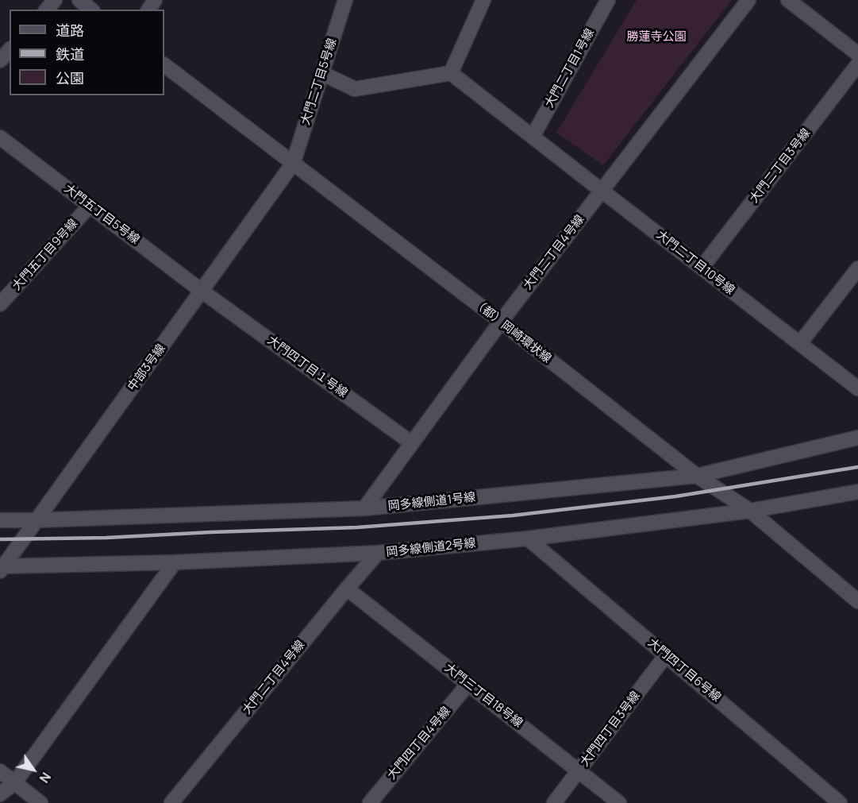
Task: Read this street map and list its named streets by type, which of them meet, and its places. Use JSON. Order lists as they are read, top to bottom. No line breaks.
{"streets":{"street":["大門二丁目1号線","大門二丁目5号線","大門二丁目3号線","大門五丁目5号線","大門二丁目4号線","大門五丁目9号線","大門二丁目10号線","（都）岡崎環状線","大門四丁目１号線","中部3号線","岡多線側道1号線","岡多線側道2号線","大門四丁目6号線","大門三丁目18号線","大門四丁目3号線","大門四丁目4号線"]},"crossings":[["大門二丁目1号線","大門二丁目10号線"],["大門二丁目5号線","（都）岡崎環状線"],["大門二丁目5号線","中部3号線"],["大門二丁目3号線","大門二丁目10号線"],["大門五丁目5号線","大門五丁目9号線"],["大門五丁目5号線","大門四丁目１号線"],["大門五丁目5号線","中部3号線"],["大門二丁目4号線","大門二丁目10号線"],["大門二丁目4号線","（都）岡崎環状線"],["大門二丁目4号線","大門四丁目１号線"],["大門二丁目4号線","岡多線側道1号線"],["大門二丁目4号線","岡多線側道2号線"],["大門二丁目4号線","大門三丁目18号線"],["（都）岡崎環状線","中部3号線"],["（都）岡崎環状線","岡多線側道1号線"],["（都）岡崎環状線","岡多線側道2号線"],["大門四丁目１号線","中部3号線"],["中部3号線","岡多線側道1号線"],["中部3号線","岡多線側道2号線"],["岡多線側道2号線","大門四丁目6号線"],["大門四丁目6号線","大門四丁目3号線"],["大門三丁目18号線","大門四丁目3号線"],["大門三丁目18号線","大門四丁目4号線"]],"parks":["勝蓮寺公園"],"legend":["道路","鉄道","公園"],"north":"bottom right"}
